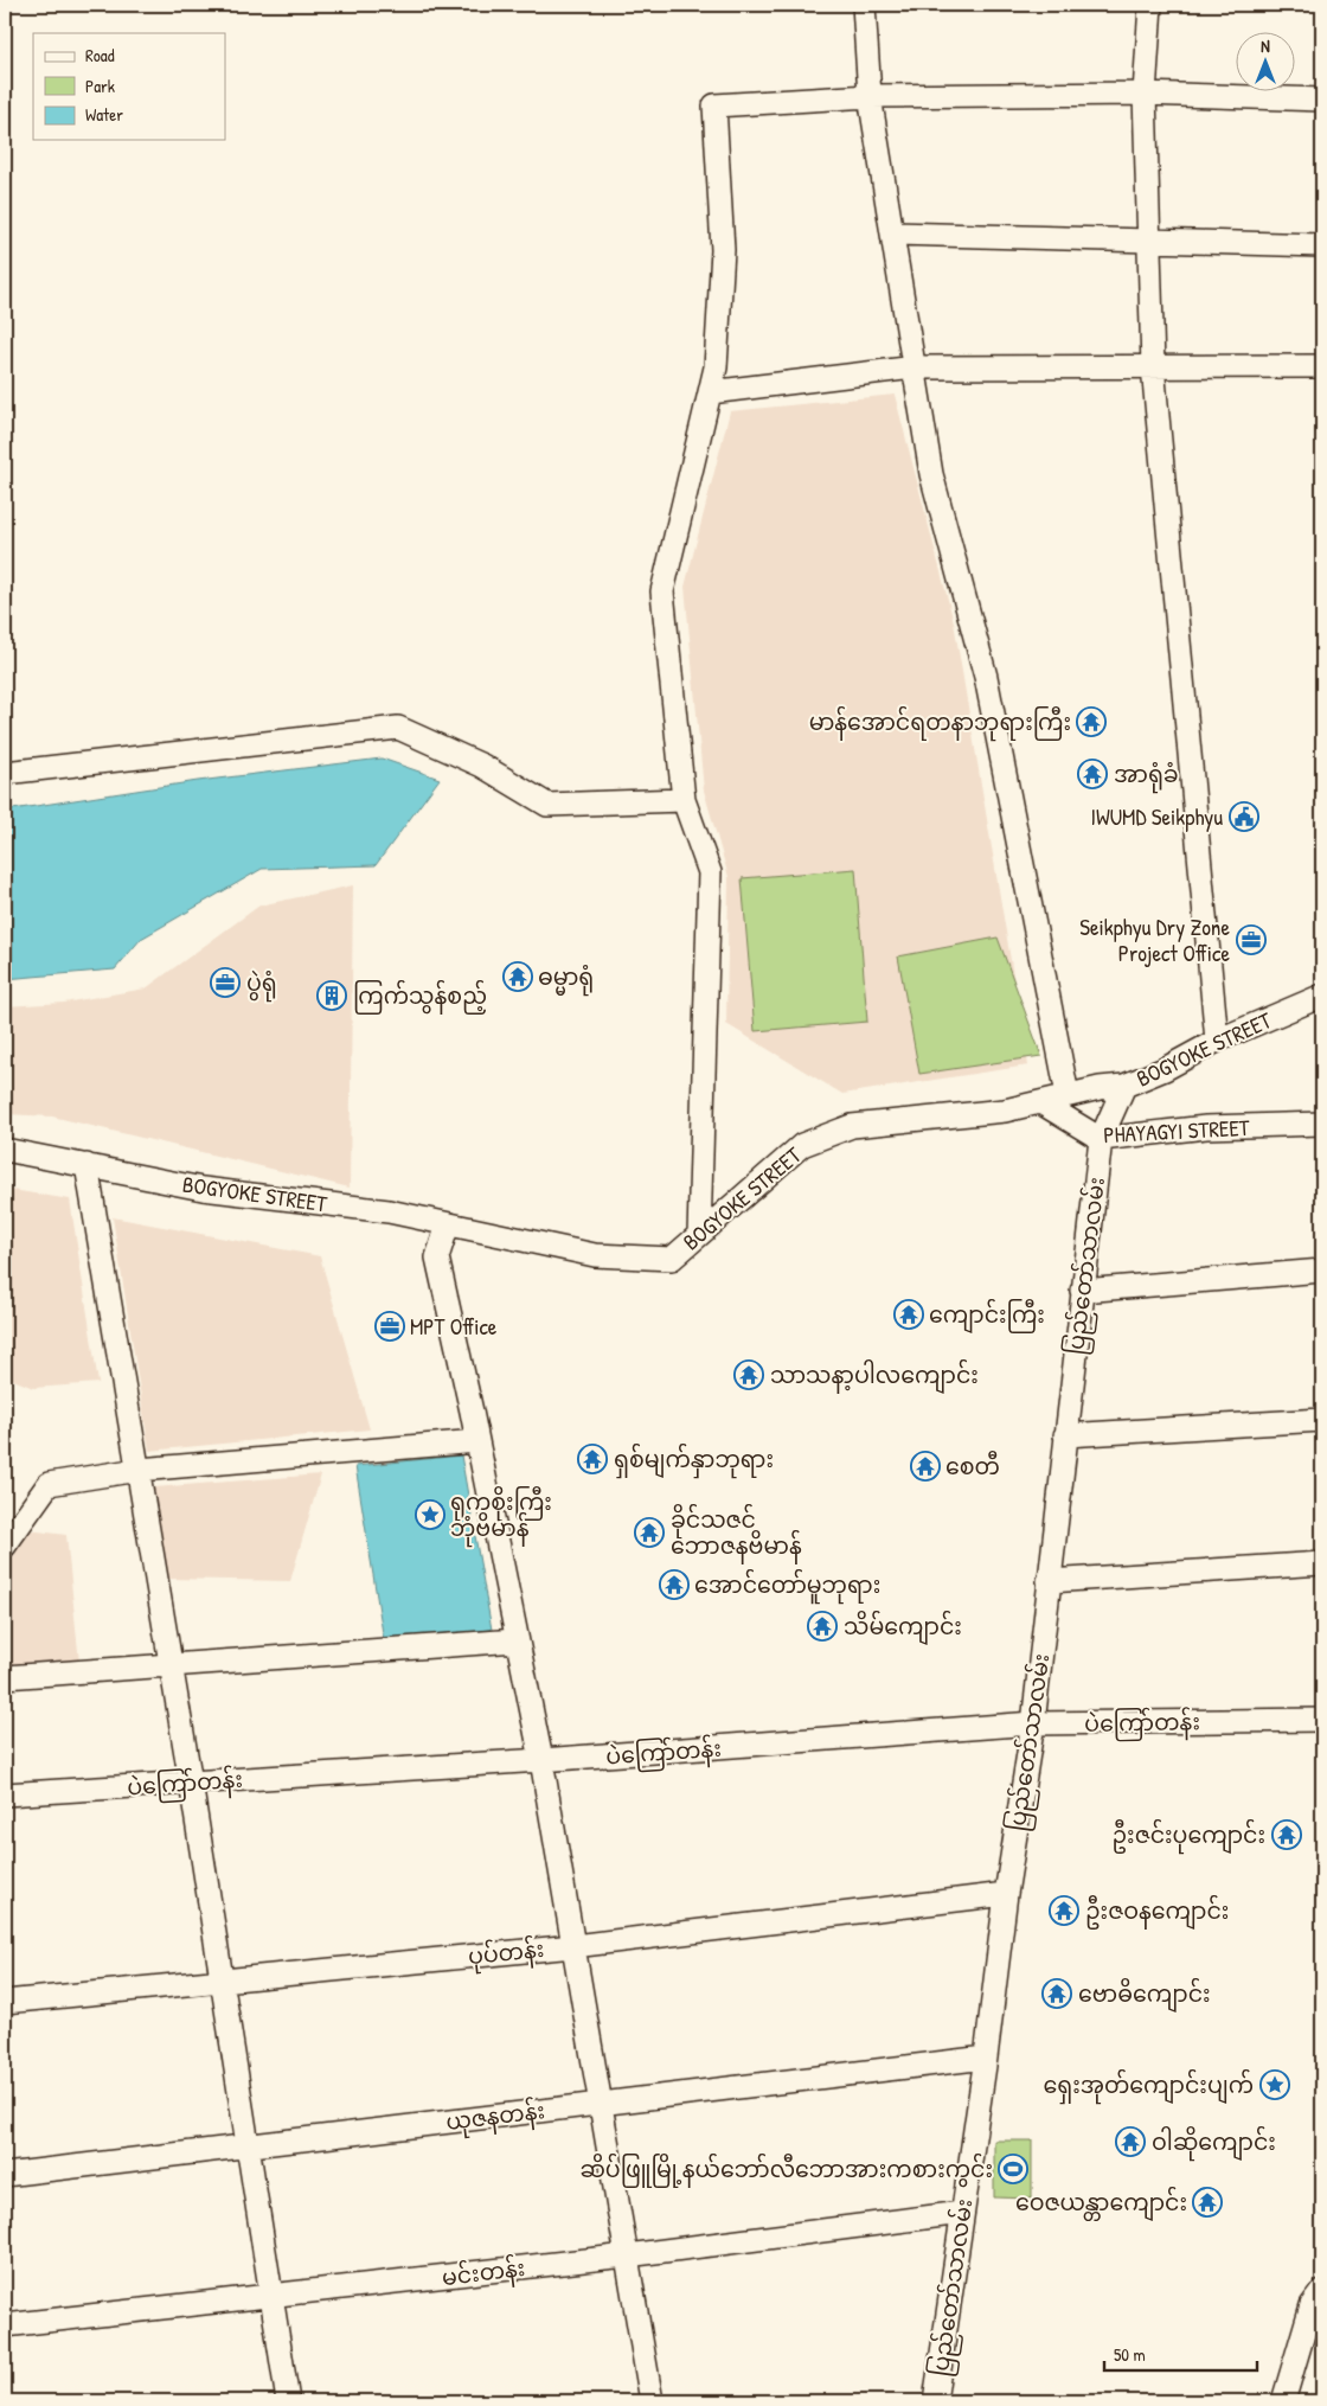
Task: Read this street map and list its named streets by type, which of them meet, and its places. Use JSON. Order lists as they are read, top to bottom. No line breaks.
{"streets":{"street":["BOGYOKE STREET","PHAYAGYI STREET","ပြည်တော်သာလမ်း","ပဲကြော်တန်း","ပုပ်တန်း","ယုဇနတန်း","မင်းတန်း"]},"crossings":[["BOGYOKE STREET","PHAYAGYI STREET"],["BOGYOKE STREET","ပြည်တော်သာလမ်း"],["PHAYAGYI STREET","ပြည်တော်သာလမ်း"],["ပြည်တော်သာလမ်း","ပဲကြော်တန်း"],["ပြည်တော်သာလမ်း","ပုပ်တန်း"],["ပြည်တော်သာလမ်း","ယုဇနတန်း"],["ပြည်တော်သာလမ်း","မင်းတန်း"]],"places":{"temple":["မာန်အောင်ရတနာဘုရားကြီး","အာရုံခံ","ဓမ္မာရုံ","ကျောင်းကြီး","သာသနာ့ပါလကျောင်း","ရှစ်မျက်နှာဘုရား","စေတီ","ခိုင်သဇင် ဘောဇနဗိမာန်","အောင်တော်မူဘုရား","သိမ်ကျောင်း","ဦးဇင်းပုကျောင်း","ဦးဇဝနကျောင်း","ဗောဓိကျောင်း","ဝါဆိုကျောင်း","ဝေဇယန္တာကျောင်း"],"public building":["IWUMD Seikphyu"],"office":["Seikphyu Dry Zone Project Office","ပွဲရုံ","MPT Office"],"building":["ကြက်သွန်စည့်"],"place":["ရုက္ခစိုးကြီး ဘုံဗိမာန်","ရှေးအုတ်ကျောင်းပျက်"],"sports":["ဆိပ်ဖြူမြို့နယ်ဘော်လီဘောအားကစားကွင်း"]},"legend":["Road","Park","Water"],"scale_bar":"50 m","north":"top"}
